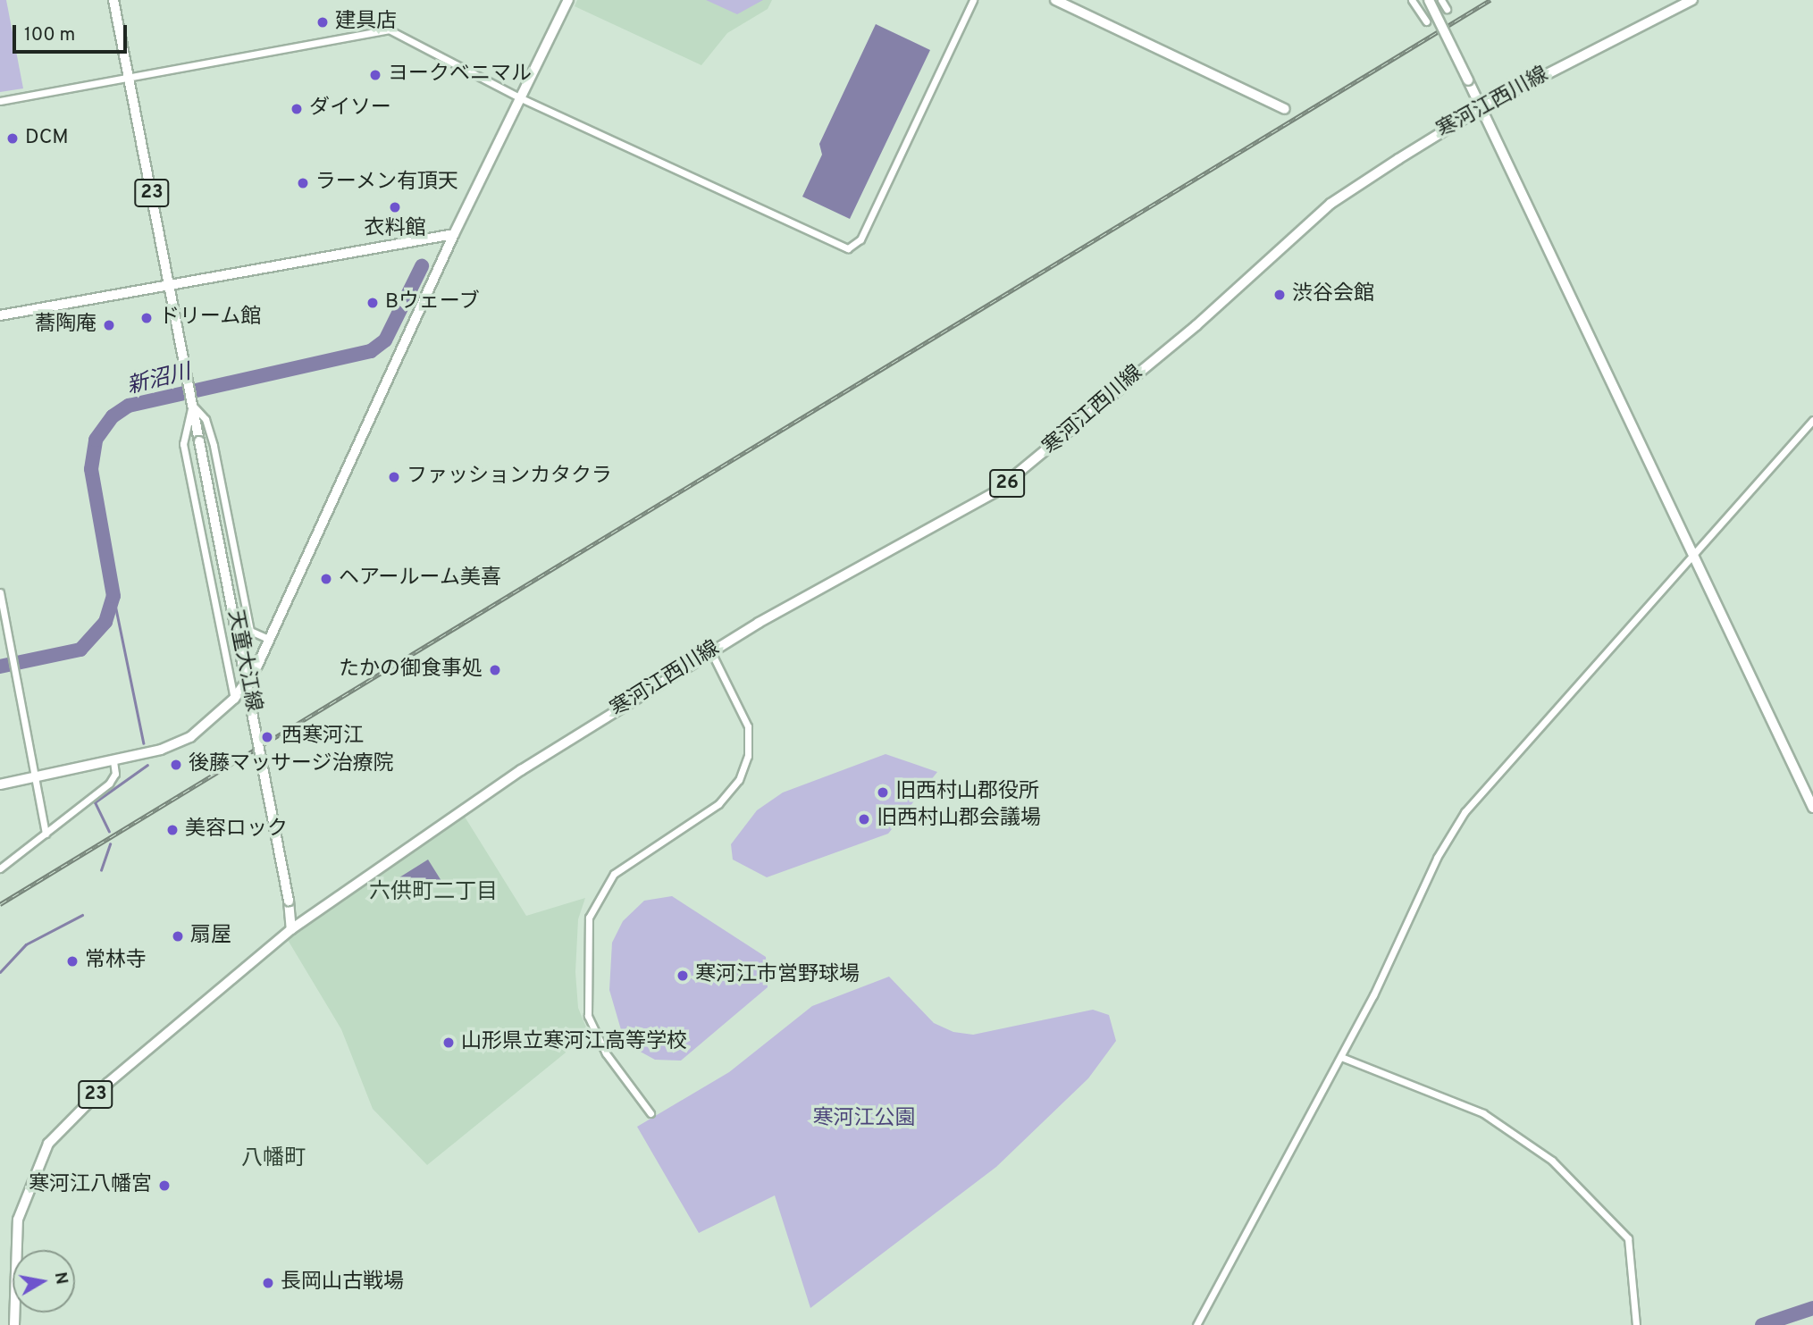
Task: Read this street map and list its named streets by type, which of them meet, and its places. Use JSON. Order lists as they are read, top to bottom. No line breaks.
{"streets":{"main road":["寒河江西川線","23","26","天童大江線"]},"crossings":[["寒河江西川線","23"],["寒河江西川線","天童大江線"],["23","天童大江線"]],"districts":["六供町二丁目","八幡町"],"water":["新沼川"],"parks":["寒河江公園"],"places":["建具店","ヨークベニマル","ダイソー","DCM","ラーメン有頂天","衣料館","渋谷会館","Bウェーブ","ドリーム館","蕎陶庵","ファッションカタクラ","ヘアールーム美喜","たかの御食事処","西寒河江","後藤マッサージ治療院","旧西村山郡役所","旧西村山郡会議場","美容ロック","扇屋","常林寺","寒河江市営野球場","山形県立寒河江高等学校","寒河江八幡宮","長岡山古戦場"],"scale_bar":"100 m","north":"right"}
